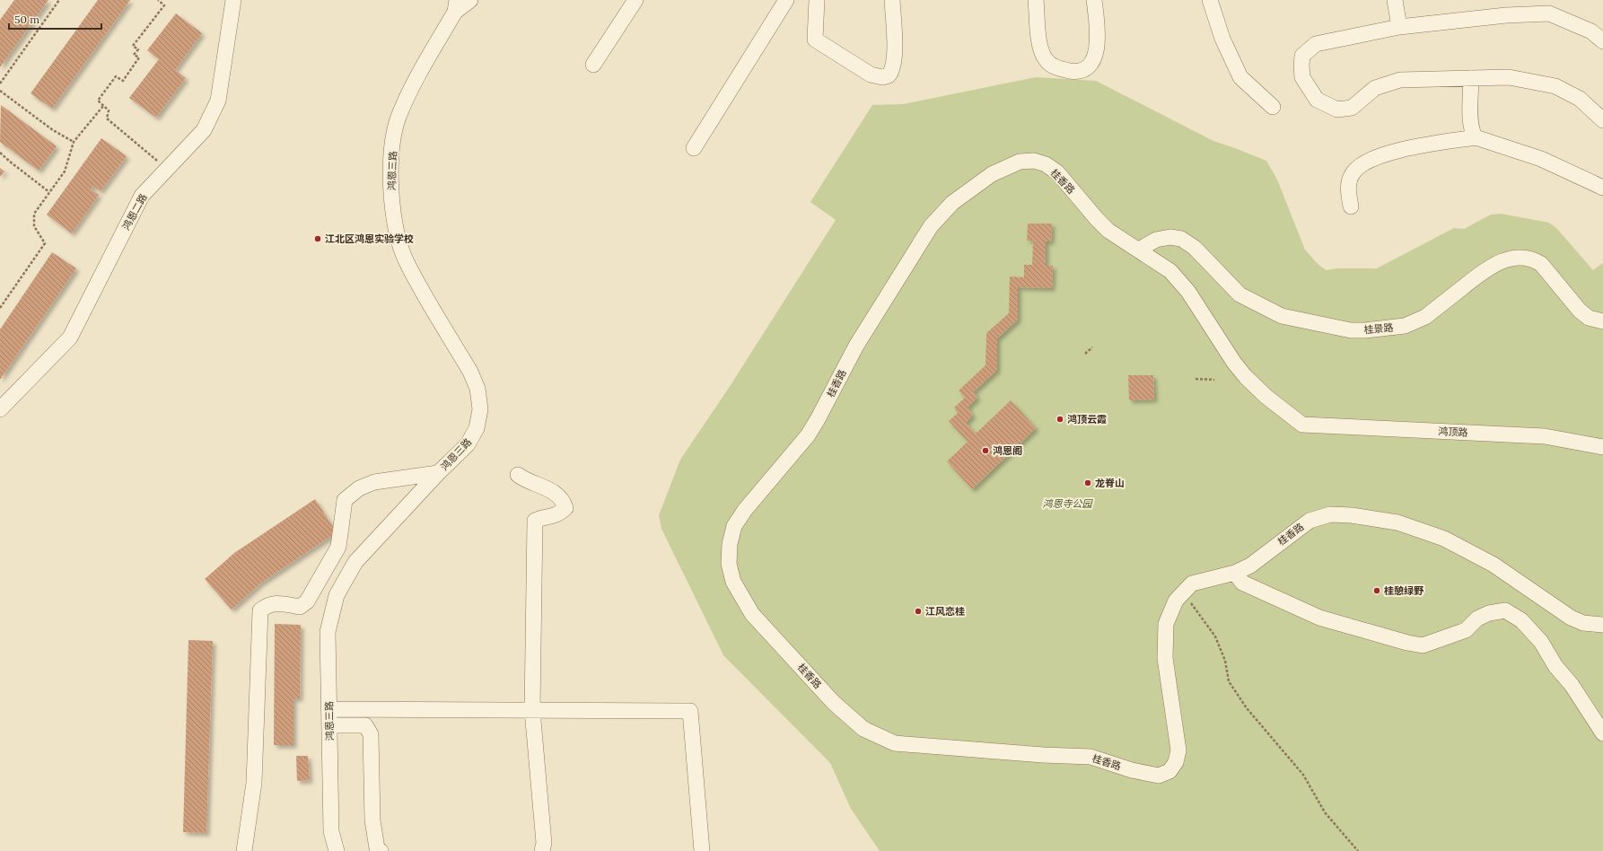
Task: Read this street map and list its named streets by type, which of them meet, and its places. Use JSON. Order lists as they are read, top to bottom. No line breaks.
{"streets":{"street":["鸿恩三路","桂香路","鸿恩二路","桂景路","鸿顶路"]},"crossings":[["桂香路","桂景路"],["桂香路","鸿顶路"]],"parks":["鸿恩寺公园"],"places":["江北区鸿恩实验学校","鸿顶云霞","鸿恩阁","龙脊山","桂憩绿野","江风恋桂"],"scale_bar":"50 m"}
